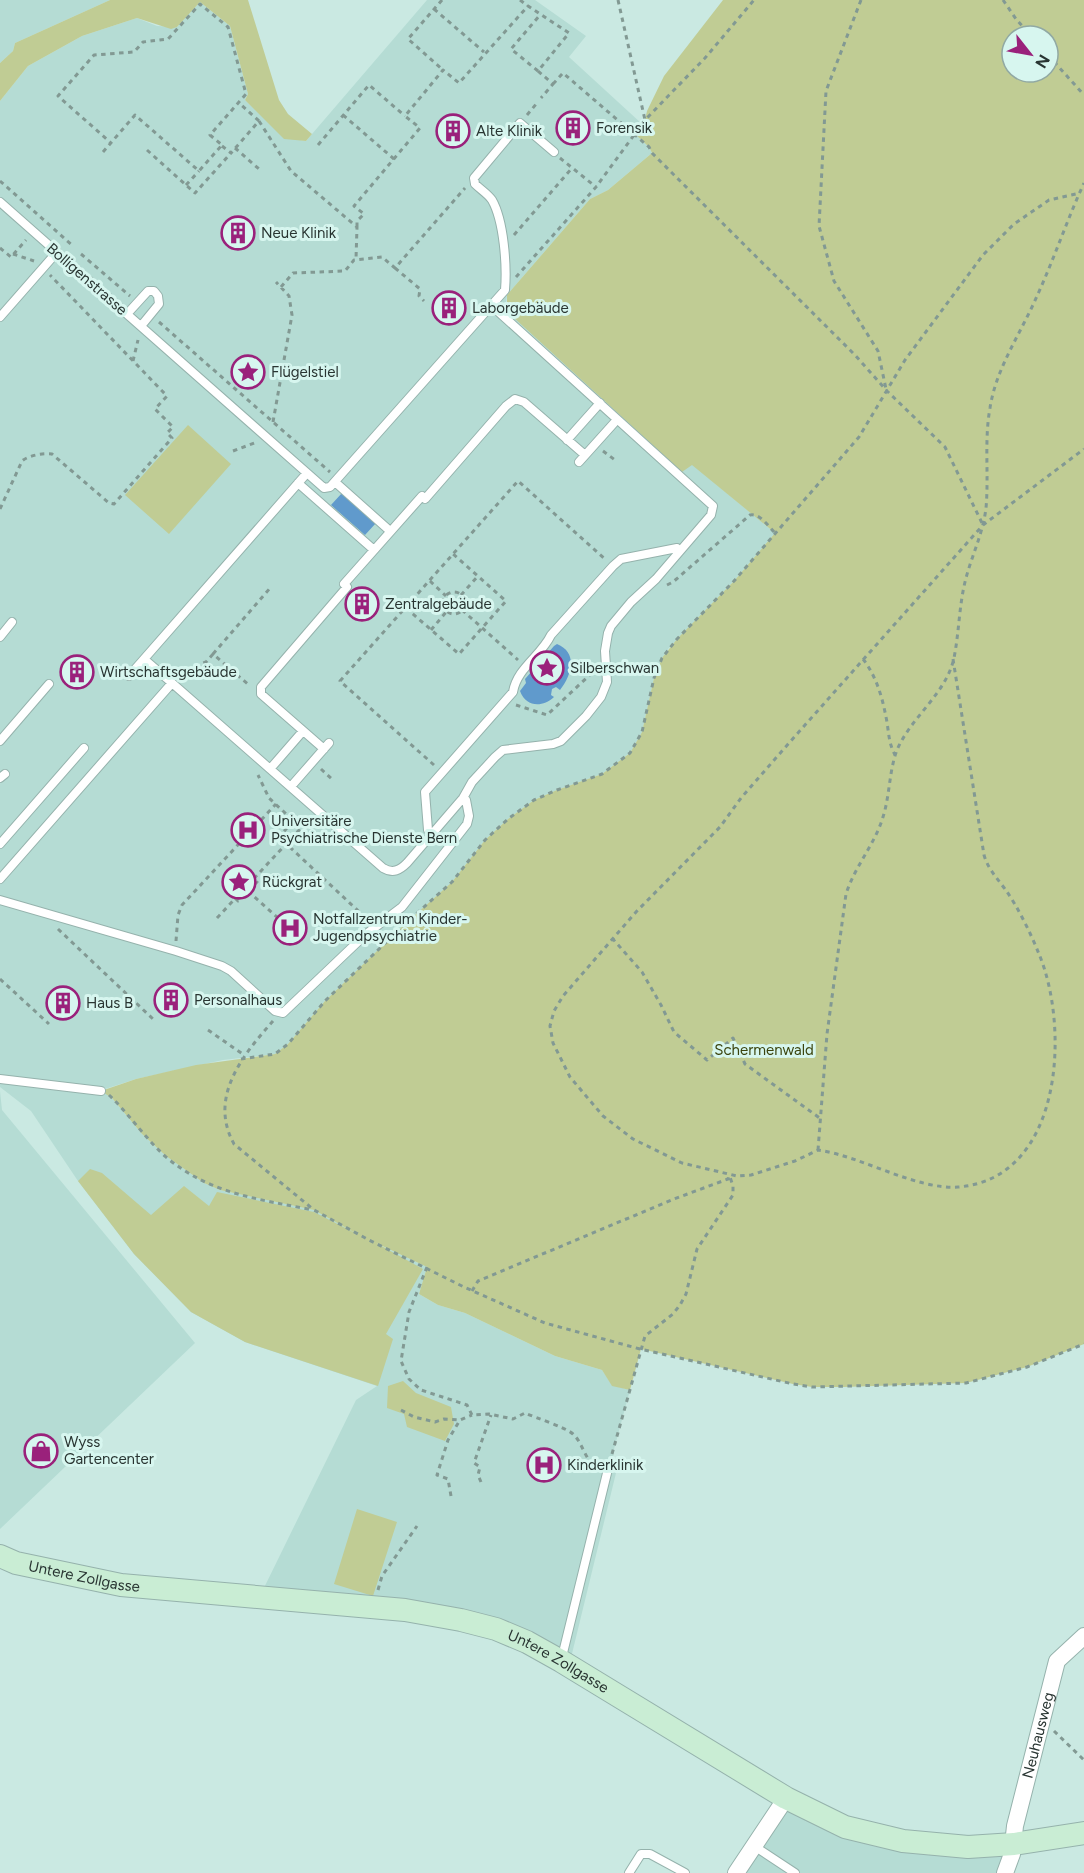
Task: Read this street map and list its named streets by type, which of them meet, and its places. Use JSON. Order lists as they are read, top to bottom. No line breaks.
{"streets":{"street":["Untere Zollgasse","Neuhausweg"],"lane":["Bolligenstrasse"]},"crossings":[["Untere Zollgasse","Neuhausweg"]],"parks":["Schermenwald"],"places":{"building":["Forensik","Alte Klinik","Neue Klinik","Laborgebäude","Zentralgebäude","Wirtschaftsgebäude","Personalhaus","Haus B"],"place":["Flügelstiel","Silberschwan","Rückgrat"],"hospital":["Universitäre Psychiatrische Dienste Bern","Notfallzentrum Kinder- Jugendpsychiatrie","Kinderklinik"],"shop":["Wyss Gartencenter"]},"north":"bottom right"}
